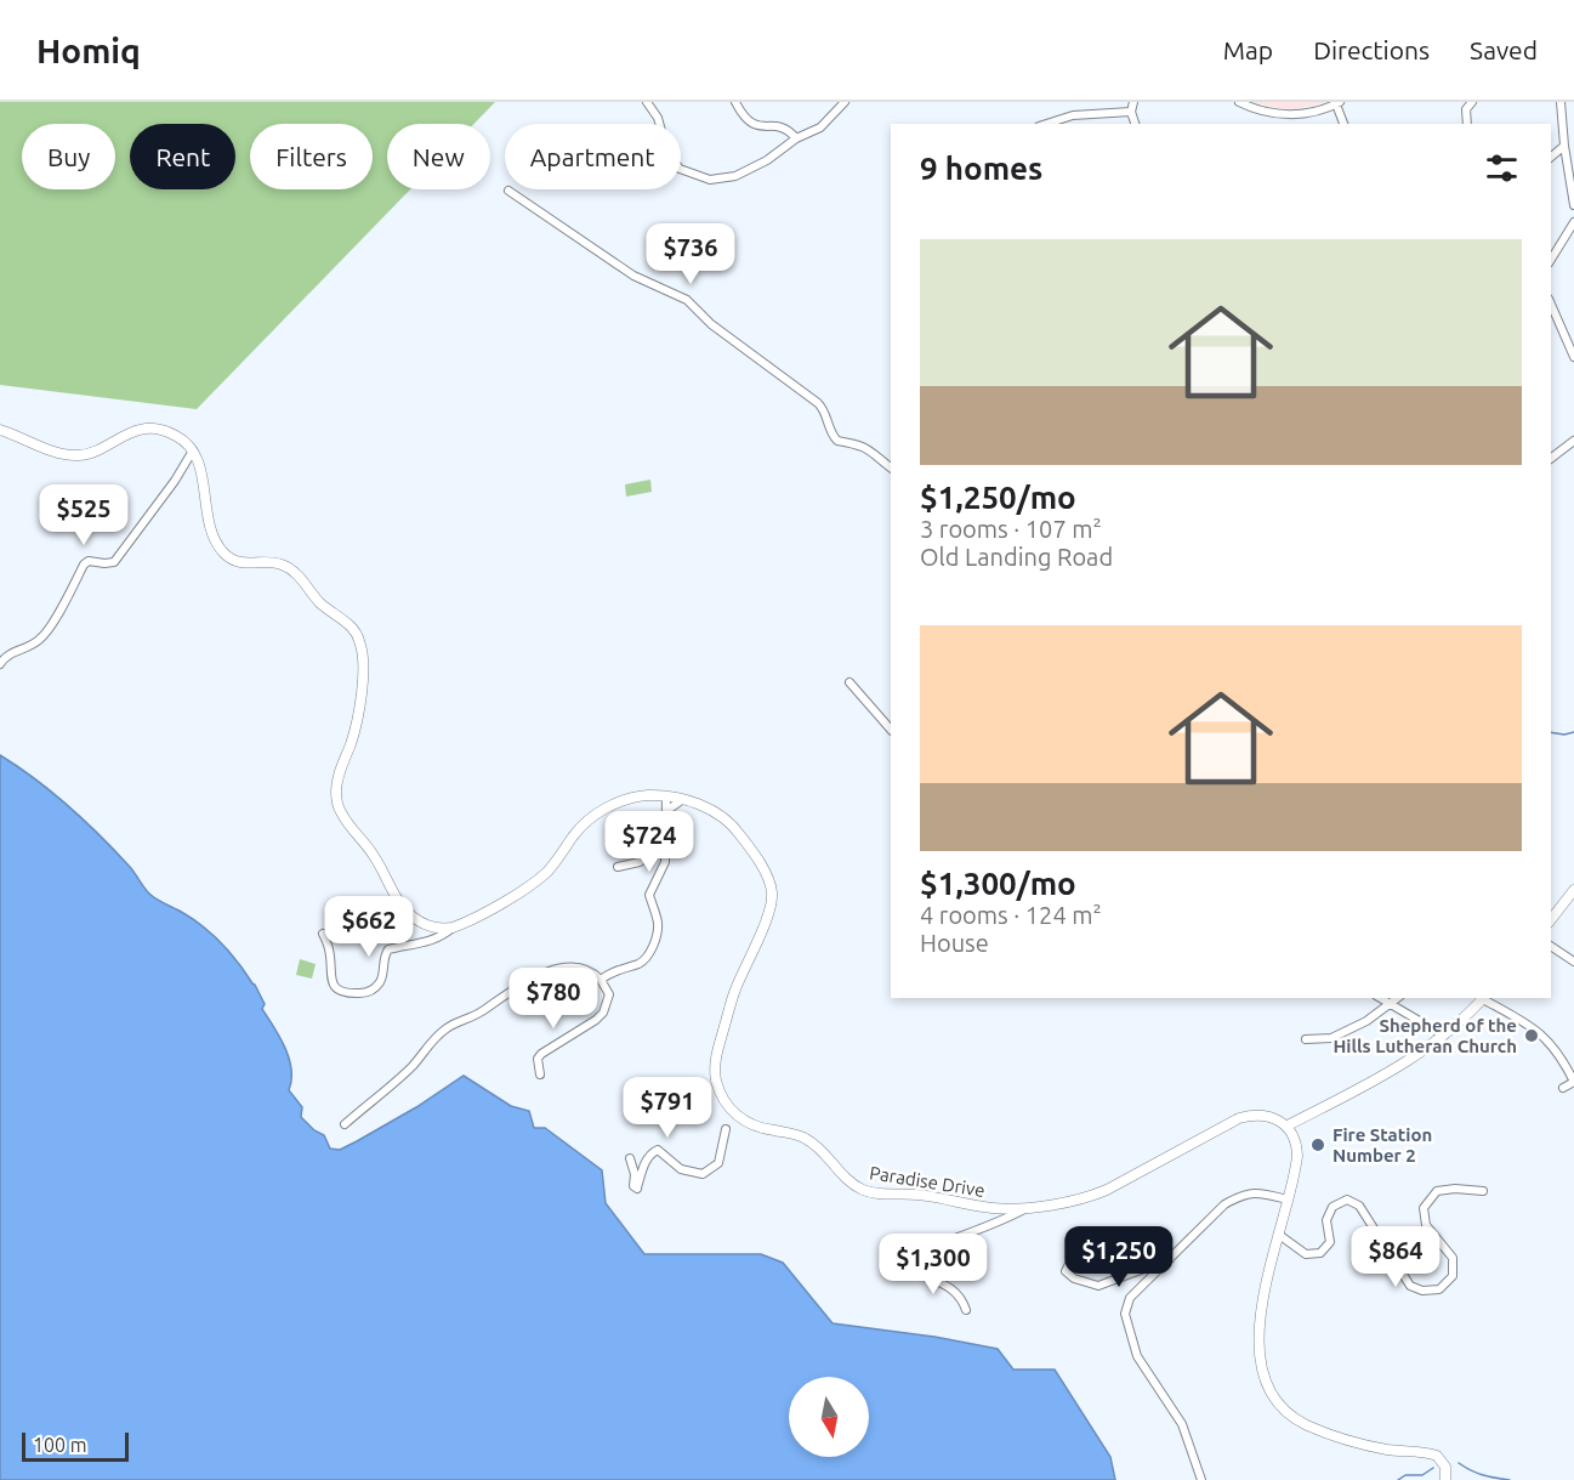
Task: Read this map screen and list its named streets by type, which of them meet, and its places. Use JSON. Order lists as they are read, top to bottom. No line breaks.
{"streets":{"street":["Paradise Drive"]},"places":["Shepherd of the Hills Lutheran Church","Fire Station Number 2"],"scale_bar":"100 m","north":"bottom","page":{"header":"Homiq","nav":["Map","Directions","Saved"],"chip":["Buy","Rent","Filters","New","Apartment"],"heading":"9 homes","list":[{"name":"$1,250/mo","note":"3 rooms · 107 m² · Old Landing Road"},{"name":"$1,300/mo","note":"4 rooms · 124 m² · House"}],"price":["$736","$525","$724","$662","$780","$791","$1,250","$864","$1,300"],"scale":"100 m"}}
